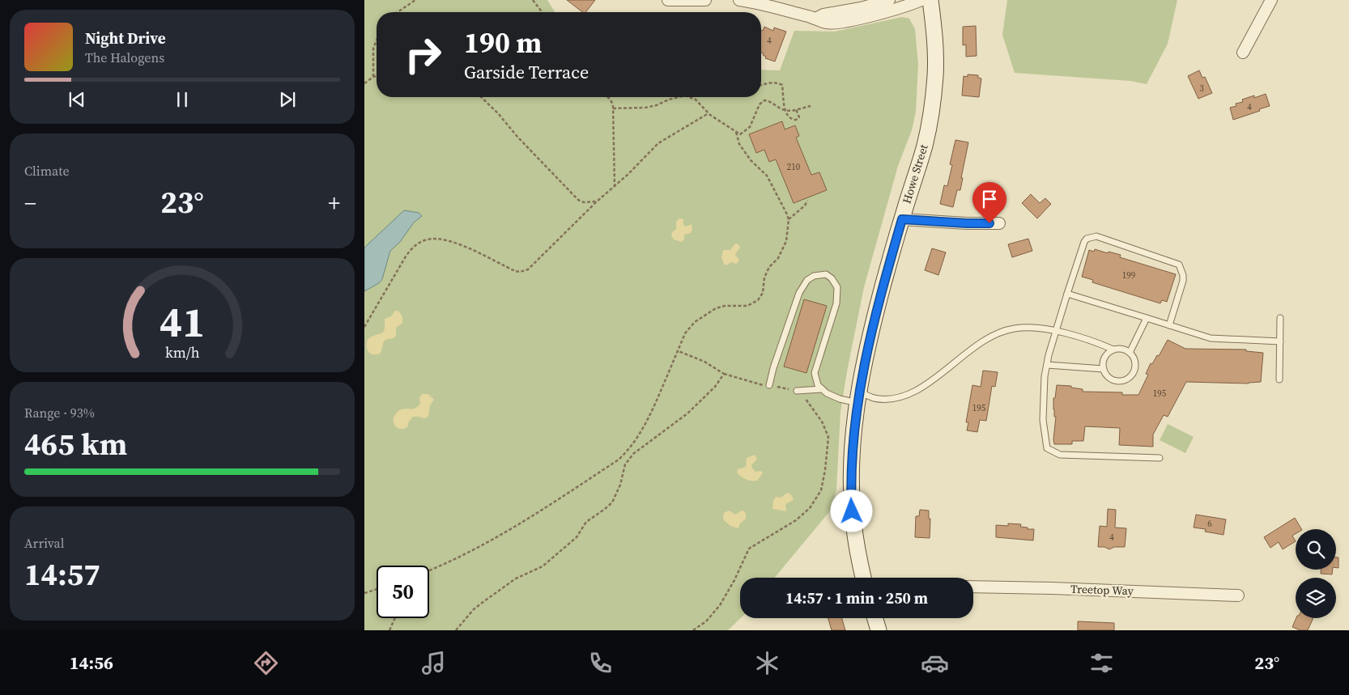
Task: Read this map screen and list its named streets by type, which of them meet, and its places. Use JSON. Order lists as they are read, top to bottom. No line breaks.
{"streets":{"main road":["Howe Street"],"street":["Treetop Way"]},"house_numbers":["4","3","4","210","199","195","195","6","4"],"page":{"turn":["190 m","Garside Terrace"],"song":["Night Drive","The Halogens"],"tile":["Climate",["Range · 93%","465 km"],["Arrival","14:57"]],"heat":["−","23°","+"],"limit":"50","trip":"14:57 · 1 min · 250 m","tabs":["14:56","23°"],"gauge":["41","km/h"]}}
